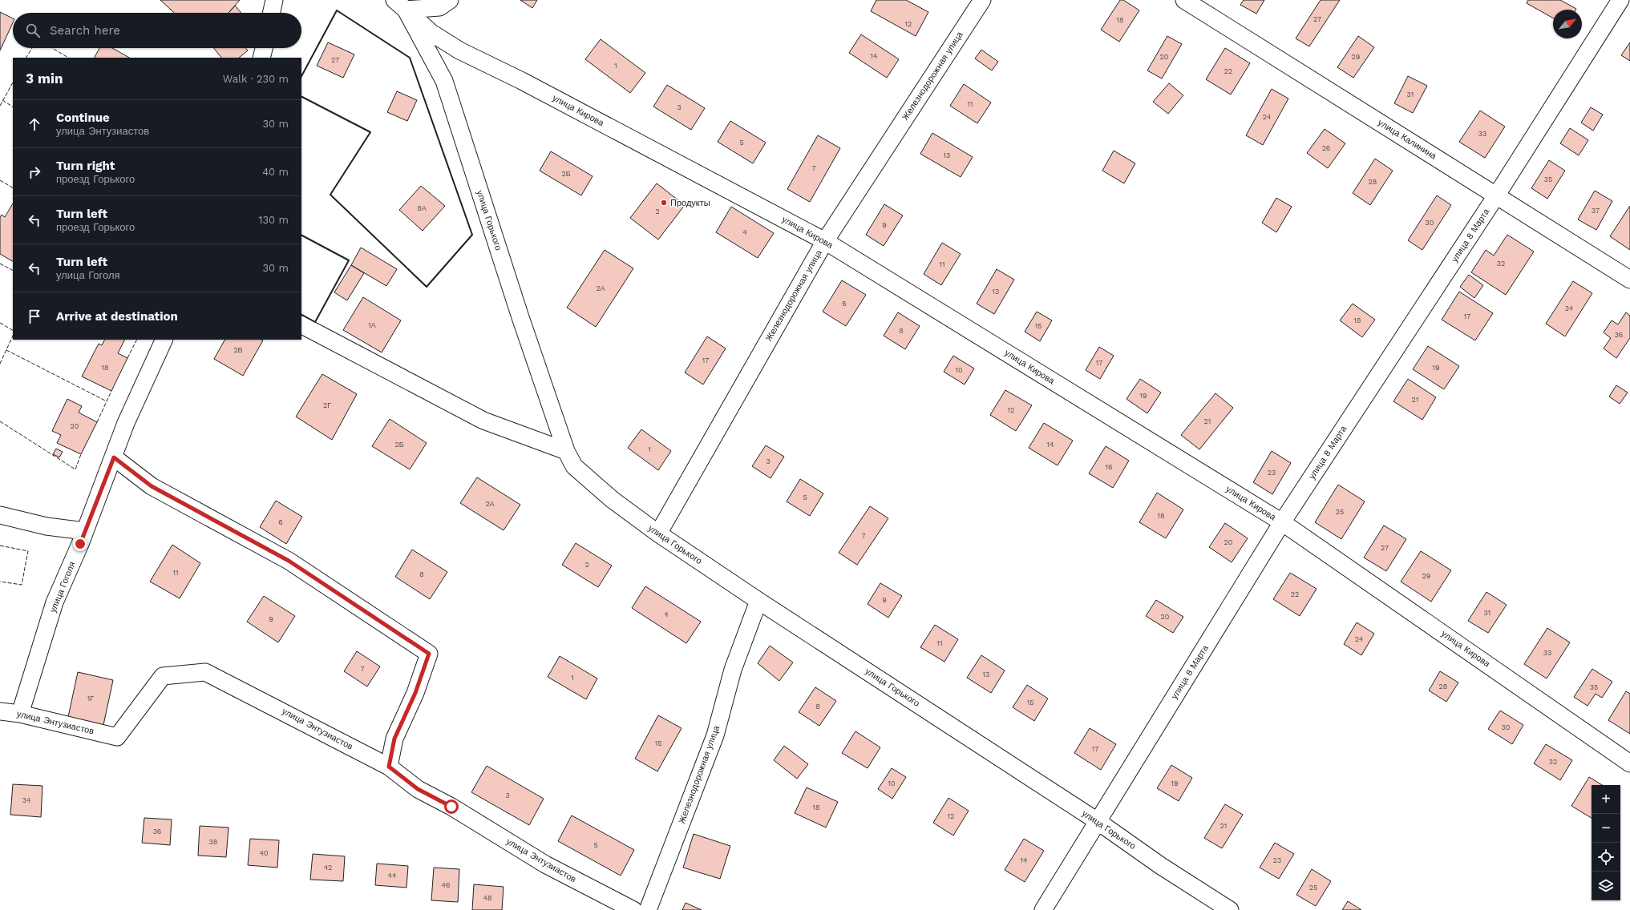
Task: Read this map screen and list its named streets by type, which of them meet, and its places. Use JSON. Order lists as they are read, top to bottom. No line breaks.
{"streets":{"street":["Железнодорожная улица","улица Кирова","улица Калинина","улица Горького","улица 8 Марта","улица Гоголя","улица Энтузиастов"]},"crossings":[["Железнодорожная улица","улица Кирова"],["Железнодорожная улица","улица Горького"],["улица Кирова","улица Горького"],["улица Кирова","улица 8 Марта"],["улица Калинина","улица 8 Марта"],["улица Горького","улица 8 Марта"],["улица Гоголя","улица Энтузиастов"]],"places":["Продукты"],"house_numbers":["27","18","12","14","20","29","27","1","22","31","11","3","24","33","5","26","13","7","2Б","35","28","8А","37","2","30","9","4","32","11","2А","13","6","34","17","18","1А","15","8","36","2В","17","17","18","19","10","19","21","2Г","12","21","20","2Б","14","1","3","16","23","5","2А","25","18","6","7","20","27","2","11","8","29","22","9","31","4","20","9","24","11","33","7","13","1","28","35","1Г","15","8","30","15","17","32","10","19","3","34","18","12","21","36","38","5","40","14","23","42","44","46","25","48"],"north":"top right","page":{"search":"Search here","heading":["3 min","Walk · 230 m"],"list":[["Continue","улица Энтузиастов","30 m"],["Turn right","проезд Горького","40 m"],["Turn left","проезд Горького","130 m"],["Turn left","улица Гоголя","30 m"],"Arrive at destination"],"map_buttons":["+","−"]}}
